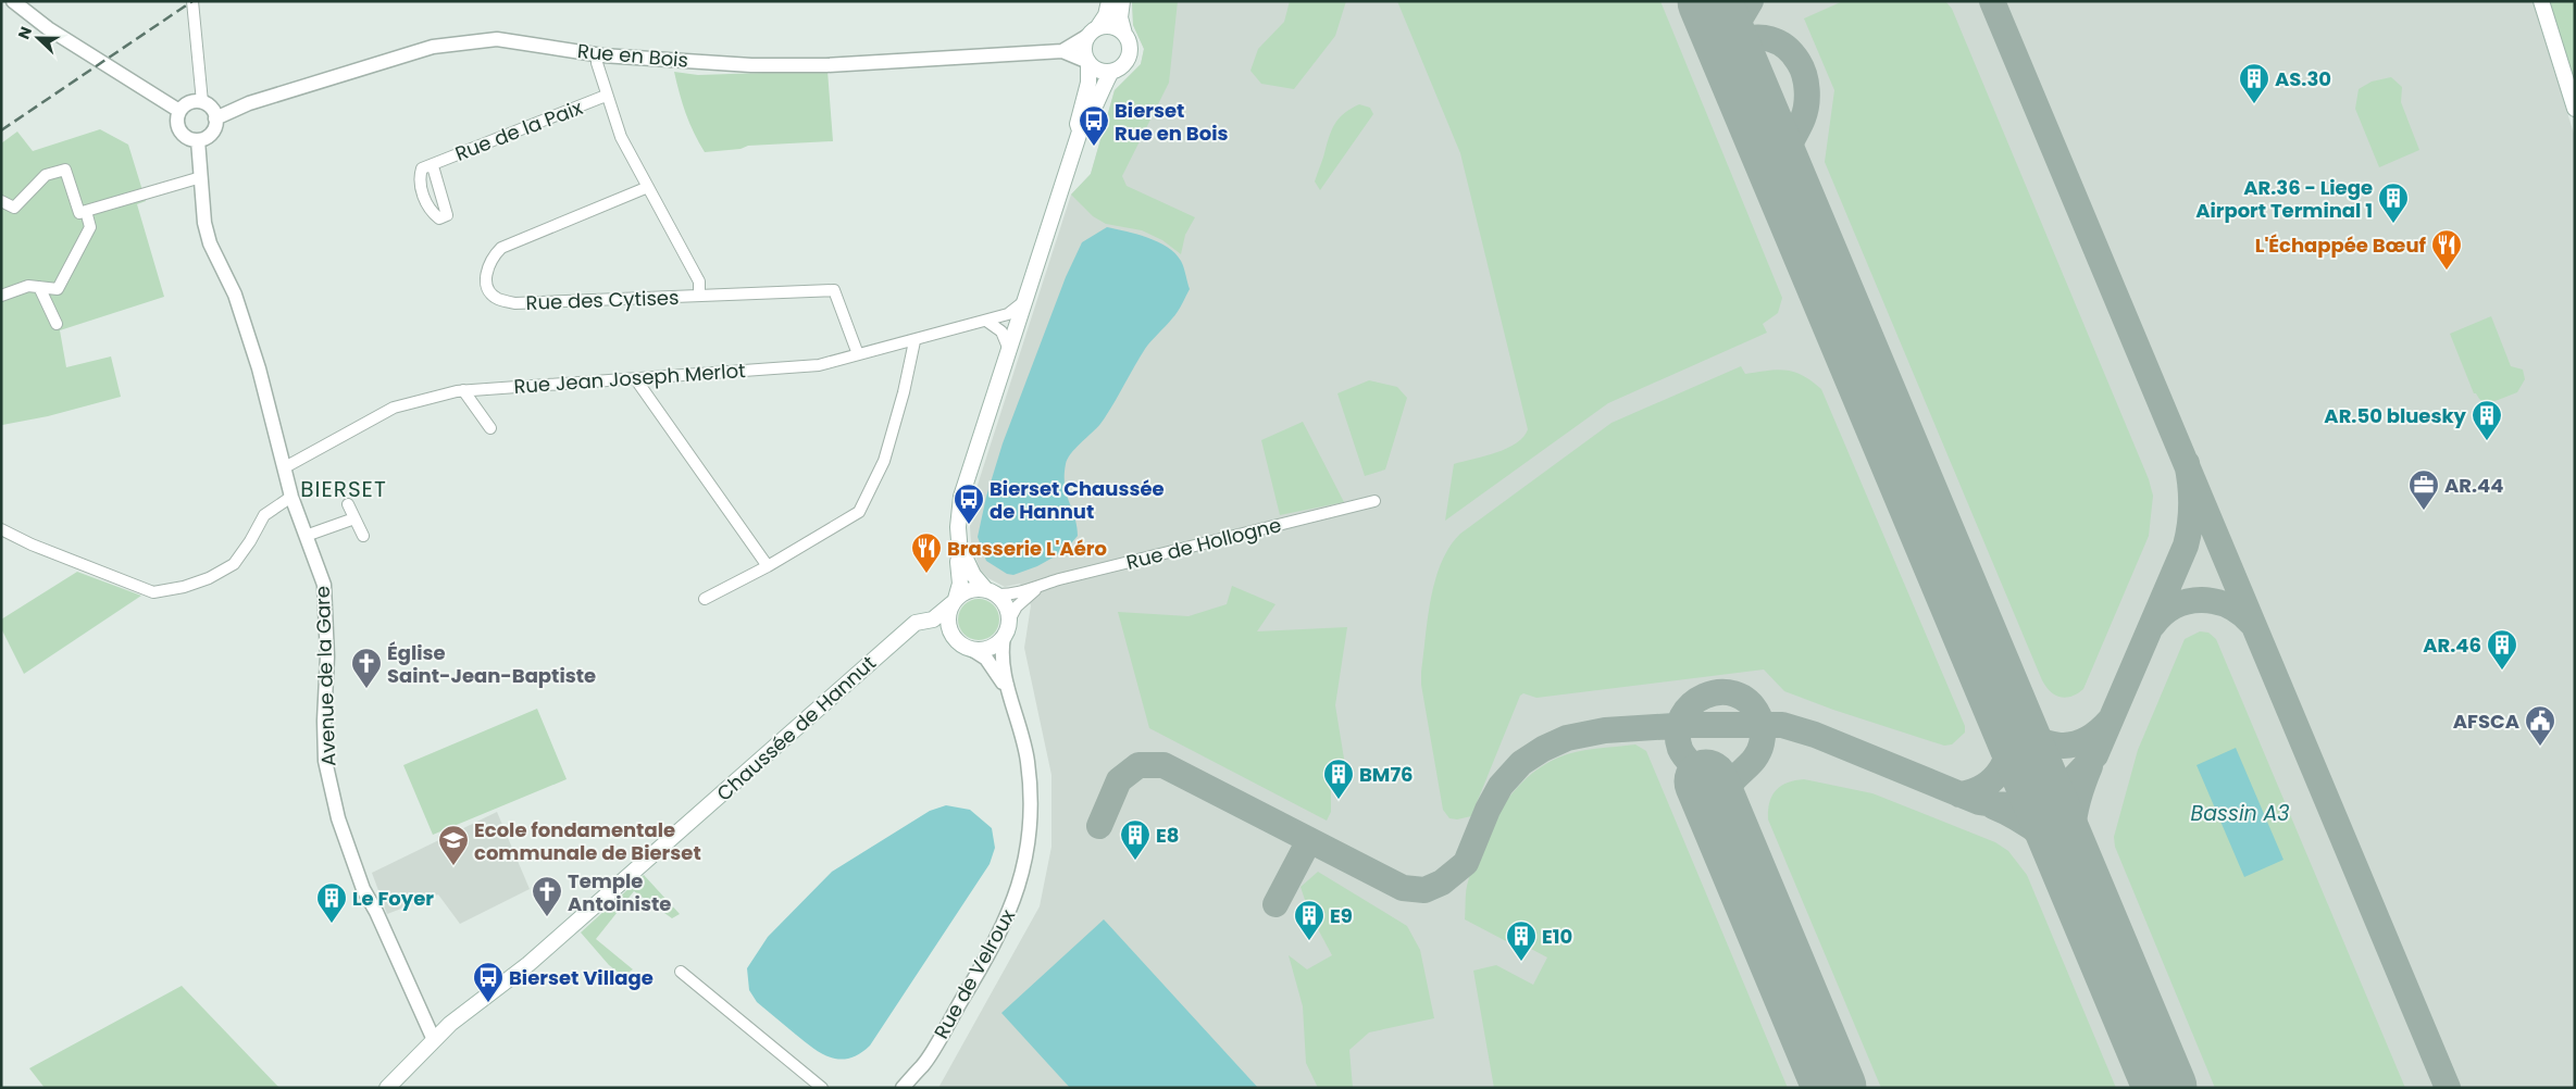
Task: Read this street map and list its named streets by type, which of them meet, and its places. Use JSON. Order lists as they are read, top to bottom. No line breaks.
{"streets":{"main road":["Chaussée de Hannut"],"street":["Rue en Bois","Rue de la Paix","Rue des Cytises","Rue Jean Joseph Merlot","Rue de Hollogne","Avenue de la Gare","Rue de Velroux"]},"crossings":[["Rue en Bois","Avenue de la Gare"],["Rue Jean Joseph Merlot","Avenue de la Gare"],["Rue de Hollogne","Chaussée de Hannut"],["Rue de Hollogne","Rue de Velroux"],["Avenue de la Gare","Chaussée de Hannut"],["Chaussée de Hannut","Rue de Velroux"]],"districts":["BIERSET"],"water":["Bassin A3"],"places":{"building":["AS.30","AR.36 - Liege Airport Terminal 1","AR.50 bluesky","AR.46","BM76","E8","Le Foyer","E9","E10"],"bus stop":["Bierset Rue en Bois","Bierset Chaussée de Hannut","Bierset Village"],"restaurant":["L'Échappée Bœuf","Brasserie L'Aéro"],"office":["AR.44"],"church":["Église Saint-Jean-Baptiste","Temple Antoiniste"],"public building":["AFSCA"],"school or university":["Ecole fondamentale communale de Bierset"]},"north":"left"}
